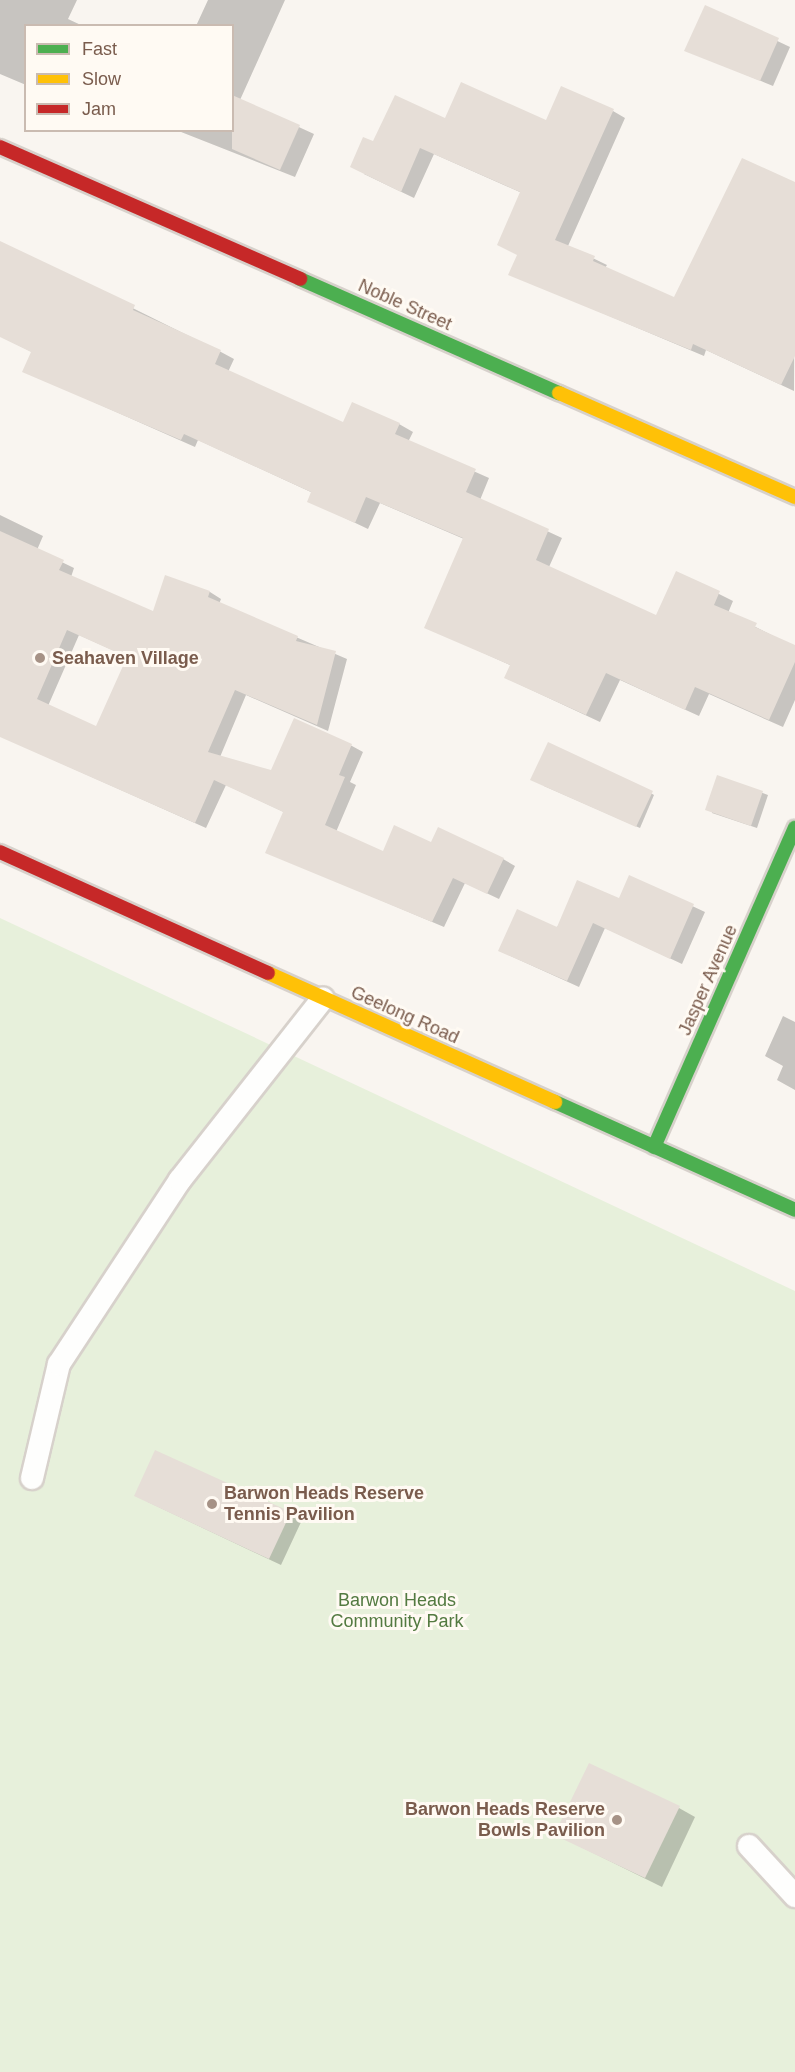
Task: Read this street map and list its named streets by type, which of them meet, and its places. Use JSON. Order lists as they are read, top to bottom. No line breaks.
{"streets":{"street":["Noble Street","Jasper Avenue","Geelong Road"]},"crossings":[["Jasper Avenue","Geelong Road"]],"parks":["Barwon Heads Community Park"],"places":["Seahaven Village","Barwon Heads Reserve Tennis Pavilion","Barwon Heads Reserve Bowls Pavilion"],"legend":["Fast","Slow","Jam"]}
